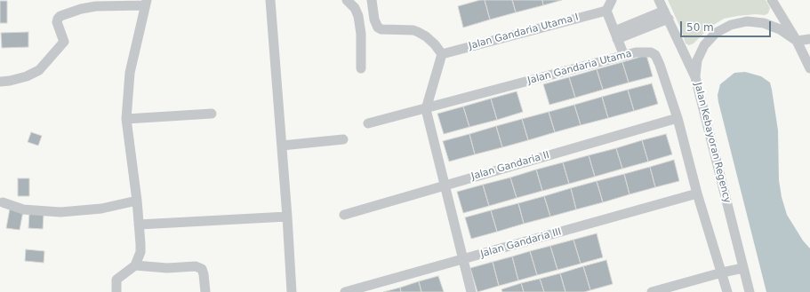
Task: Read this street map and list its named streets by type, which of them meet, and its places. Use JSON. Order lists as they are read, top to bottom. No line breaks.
{"streets":{"street":["Jalan Gandaria Utama I","Jalan Gandaria Utama","Jalan Kebayoran Regency","Jalan Gandaria II","Jalan Gandaria III"]},"crossings":[["Jalan Gandaria Utama","Jalan Gandaria II"],["Jalan Gandaria Utama","Jalan Gandaria III"]],"scale_bar":"50 m"}
